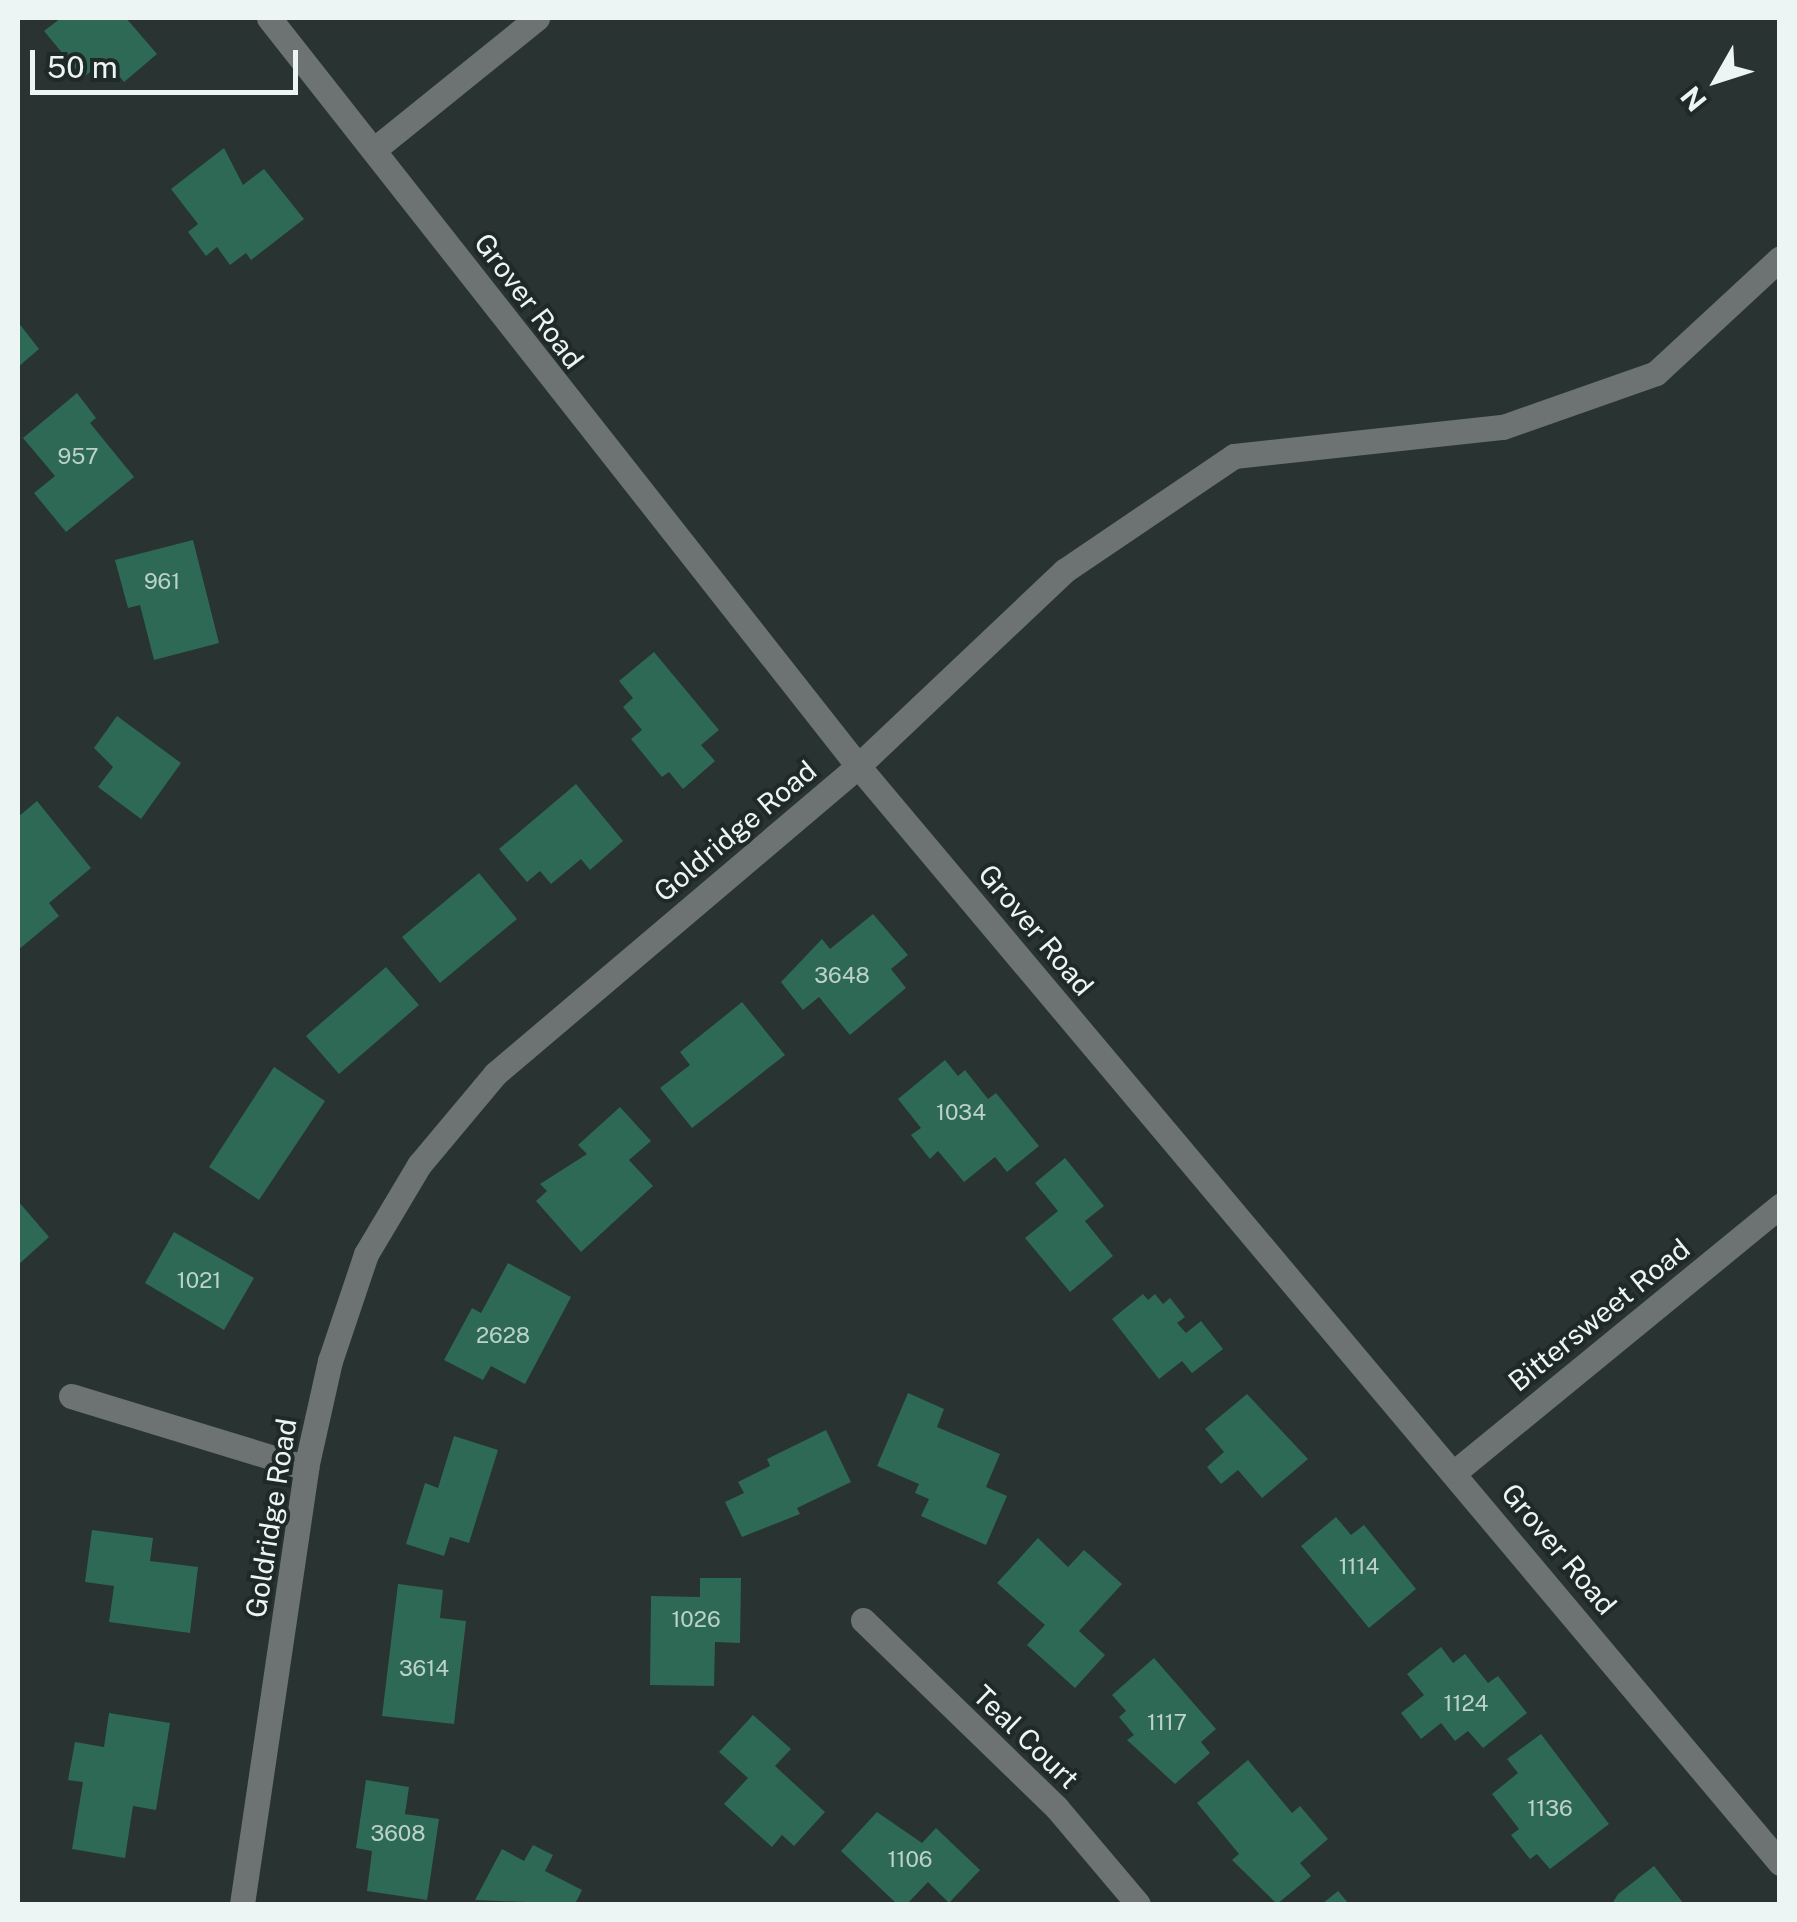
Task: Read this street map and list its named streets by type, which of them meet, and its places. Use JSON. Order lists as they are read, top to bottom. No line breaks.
{"streets":{"street":["Grover Road","Goldridge Road","Bittersweet Road","Teal Court"]},"crossings":[["Grover Road","Goldridge Road"],["Grover Road","Bittersweet Road"]],"house_numbers":["957","961","3648","1034","1021","2628","1114","1026","3614","1124","1117","1136","3608","1106"],"scale_bar":"50 m","north":"bottom left"}
